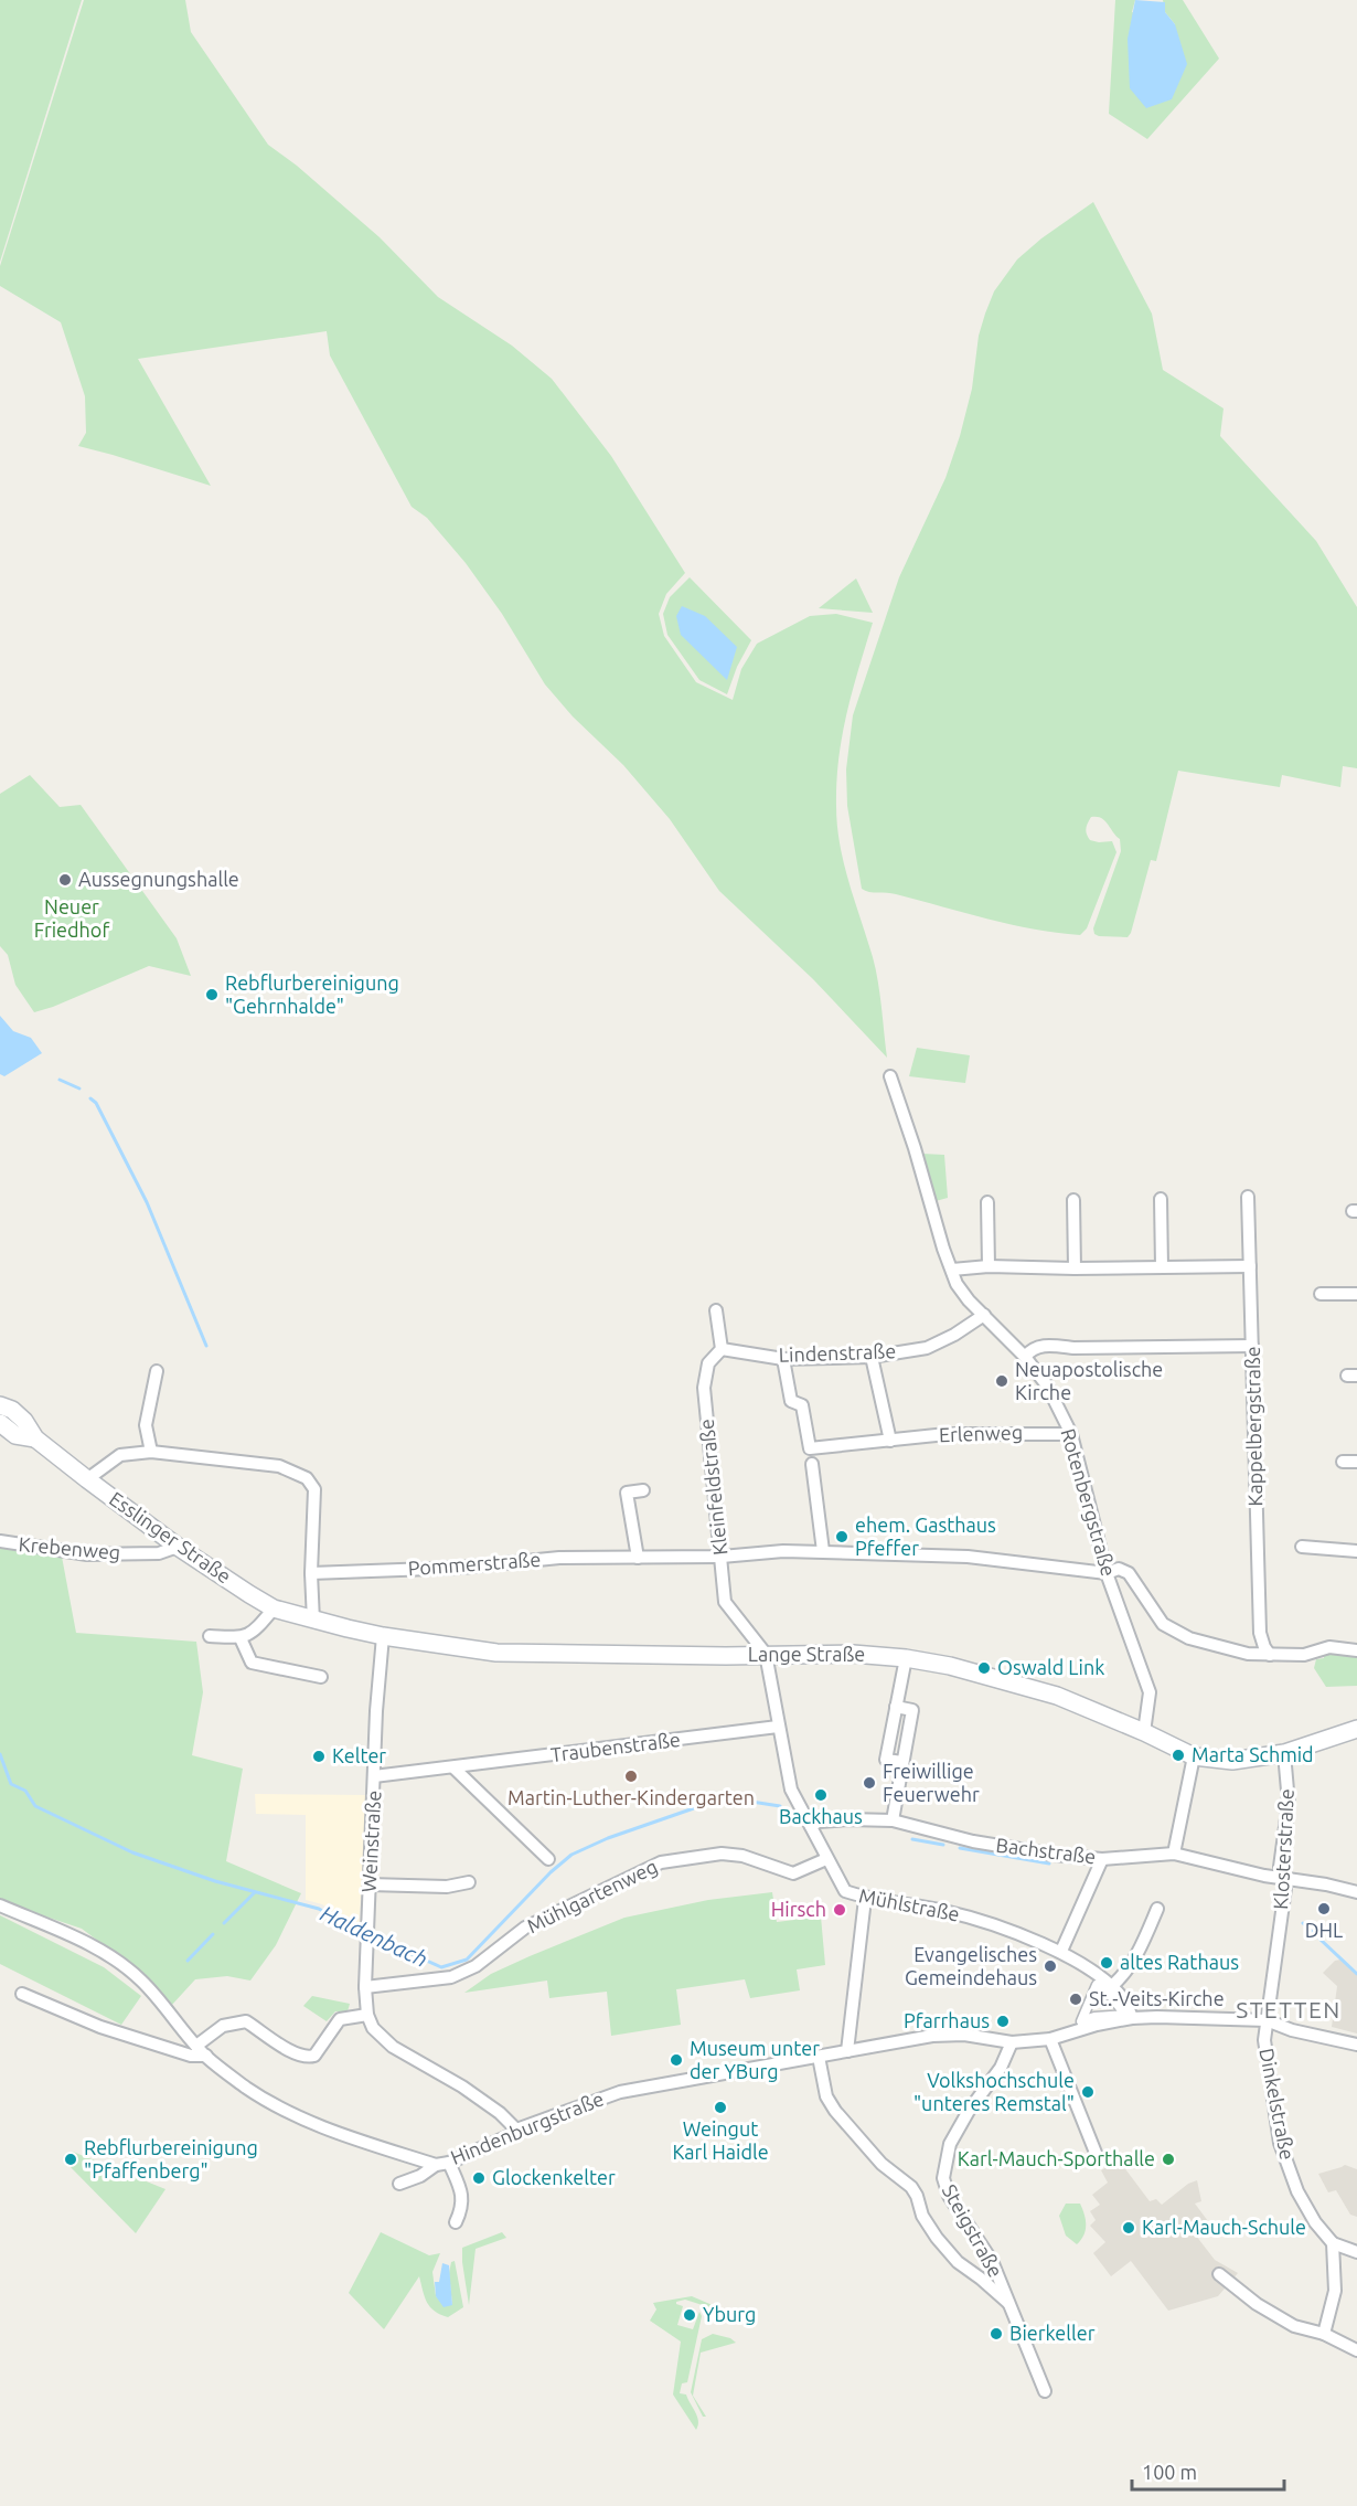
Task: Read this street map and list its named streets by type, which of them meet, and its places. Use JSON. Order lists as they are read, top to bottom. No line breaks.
{"streets":{"main road":["Esslinger Straße","Lange Straße"],"street":["Lindenstraße","Kappelbergstraße","Erlenweg","Kleinfeldstraße","Rotenbergstraße","Krebenweg","Pommerstraße","Traubenstraße","Weinstraße","Klosterstraße","Bachstraße","Mühlgartenweg","Mühlstraße","Dinkelstraße","Hindenburgstraße","Steigstraße"]},"crossings":[["Lindenstraße","Erlenweg"],["Lindenstraße","Kleinfeldstraße"],["Lindenstraße","Rotenbergstraße"],["Kappelbergstraße","Pommerstraße"],["Erlenweg","Rotenbergstraße"],["Kleinfeldstraße","Pommerstraße"],["Kleinfeldstraße","Lange Straße"],["Kleinfeldstraße","Mühlstraße"],["Rotenbergstraße","Pommerstraße"],["Rotenbergstraße","Lange Straße"],["Esslinger Straße","Krebenweg"],["Esslinger Straße","Lange Straße"],["Lange Straße","Weinstraße"],["Lange Straße","Klosterstraße"],["Lange Straße","Mühlstraße"],["Traubenstraße","Weinstraße"],["Traubenstraße","Mühlstraße"],["Weinstraße","Mühlgartenweg"],["Klosterstraße","Bachstraße"],["Klosterstraße","Dinkelstraße"],["Klosterstraße","Hindenburgstraße"],["Bachstraße","Mühlstraße"],["Mühlgartenweg","Mühlstraße"],["Dinkelstraße","Hindenburgstraße"],["Hindenburgstraße","Steigstraße"]],"districts":["STETTEN"],"water":["Haldenbach"],"parks":["Neuer Friedhof"],"places":["Aussegnungshalle","Rebflurbereinigung \"Gehrnhalde\"","Neuapostolische Kirche","ehem. Gasthaus Pfeffer","Oswald Link","Marta Schmid","Kelter","Martin-Luther-Kindergarten","Freiwillige Feuerwehr","Backhaus","DHL","Hirsch","altes Rathaus","Evangelisches Gemeindehaus","St.-Veits-Kirche","Pfarrhaus","Museum unter der YBurg","Volkshochschule \"unteres Remstal\"","Weingut Karl Haidle","Rebflurbereinigung \"Pfaffenberg\"","Karl-Mauch-Sporthalle","Glockenkelter","Karl-Mauch-Schule","Yburg","Bierkeller"],"scale_bar":"100 m"}
